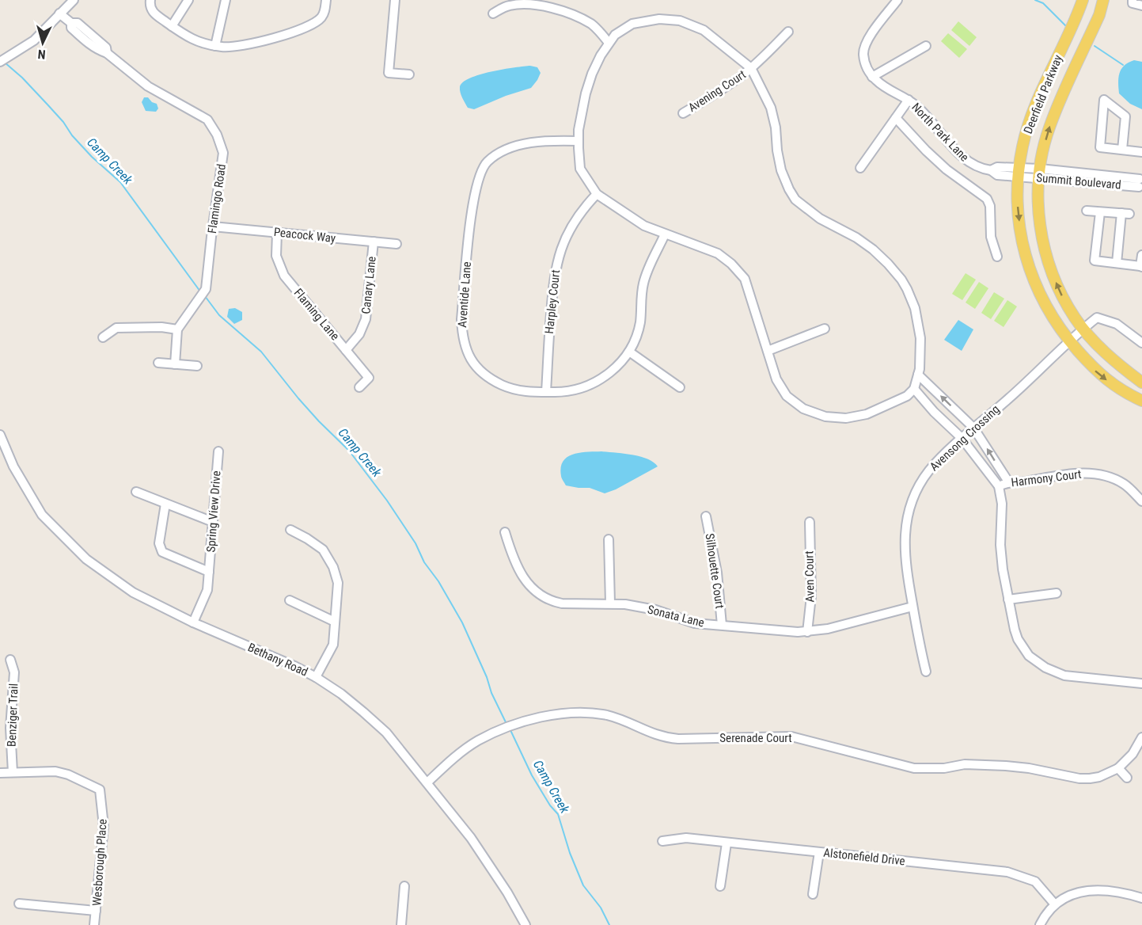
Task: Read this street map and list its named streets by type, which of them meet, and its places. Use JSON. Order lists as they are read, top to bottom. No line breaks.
{"streets":{"main road":["Deerfield Parkway"],"street":["Avening Court","North Park Lane","Summit Boulevard","Flamingo Road","Peacock Way","Canary Lane","Aventide Lane","Harpley Court","Flaming Lane","Avensong Crossing","Harmony Court","Spring View Drive","Silhouette Court","Aven Court","Sonata Lane","Bethany Road","Benziger Trail","Serenade Court","Alstonefield Drive","Wesborough Place"]},"crossings":[["Deerfield Parkway","North Park Lane"],["Deerfield Parkway","Summit Boulevard"],["Deerfield Parkway","Avensong Crossing"],["North Park Lane","Summit Boulevard"],["Flamingo Road","Peacock Way"],["Peacock Way","Canary Lane"],["Peacock Way","Flaming Lane"],["Canary Lane","Flaming Lane"],["Aventide Lane","Harpley Court"],["Avensong Crossing","Sonata Lane"],["Spring View Drive","Bethany Road"],["Silhouette Court","Sonata Lane"],["Aven Court","Sonata Lane"],["Bethany Road","Serenade Court"],["Benziger Trail","Wesborough Place"]],"water":["Camp Creek"],"north":"bottom"}
